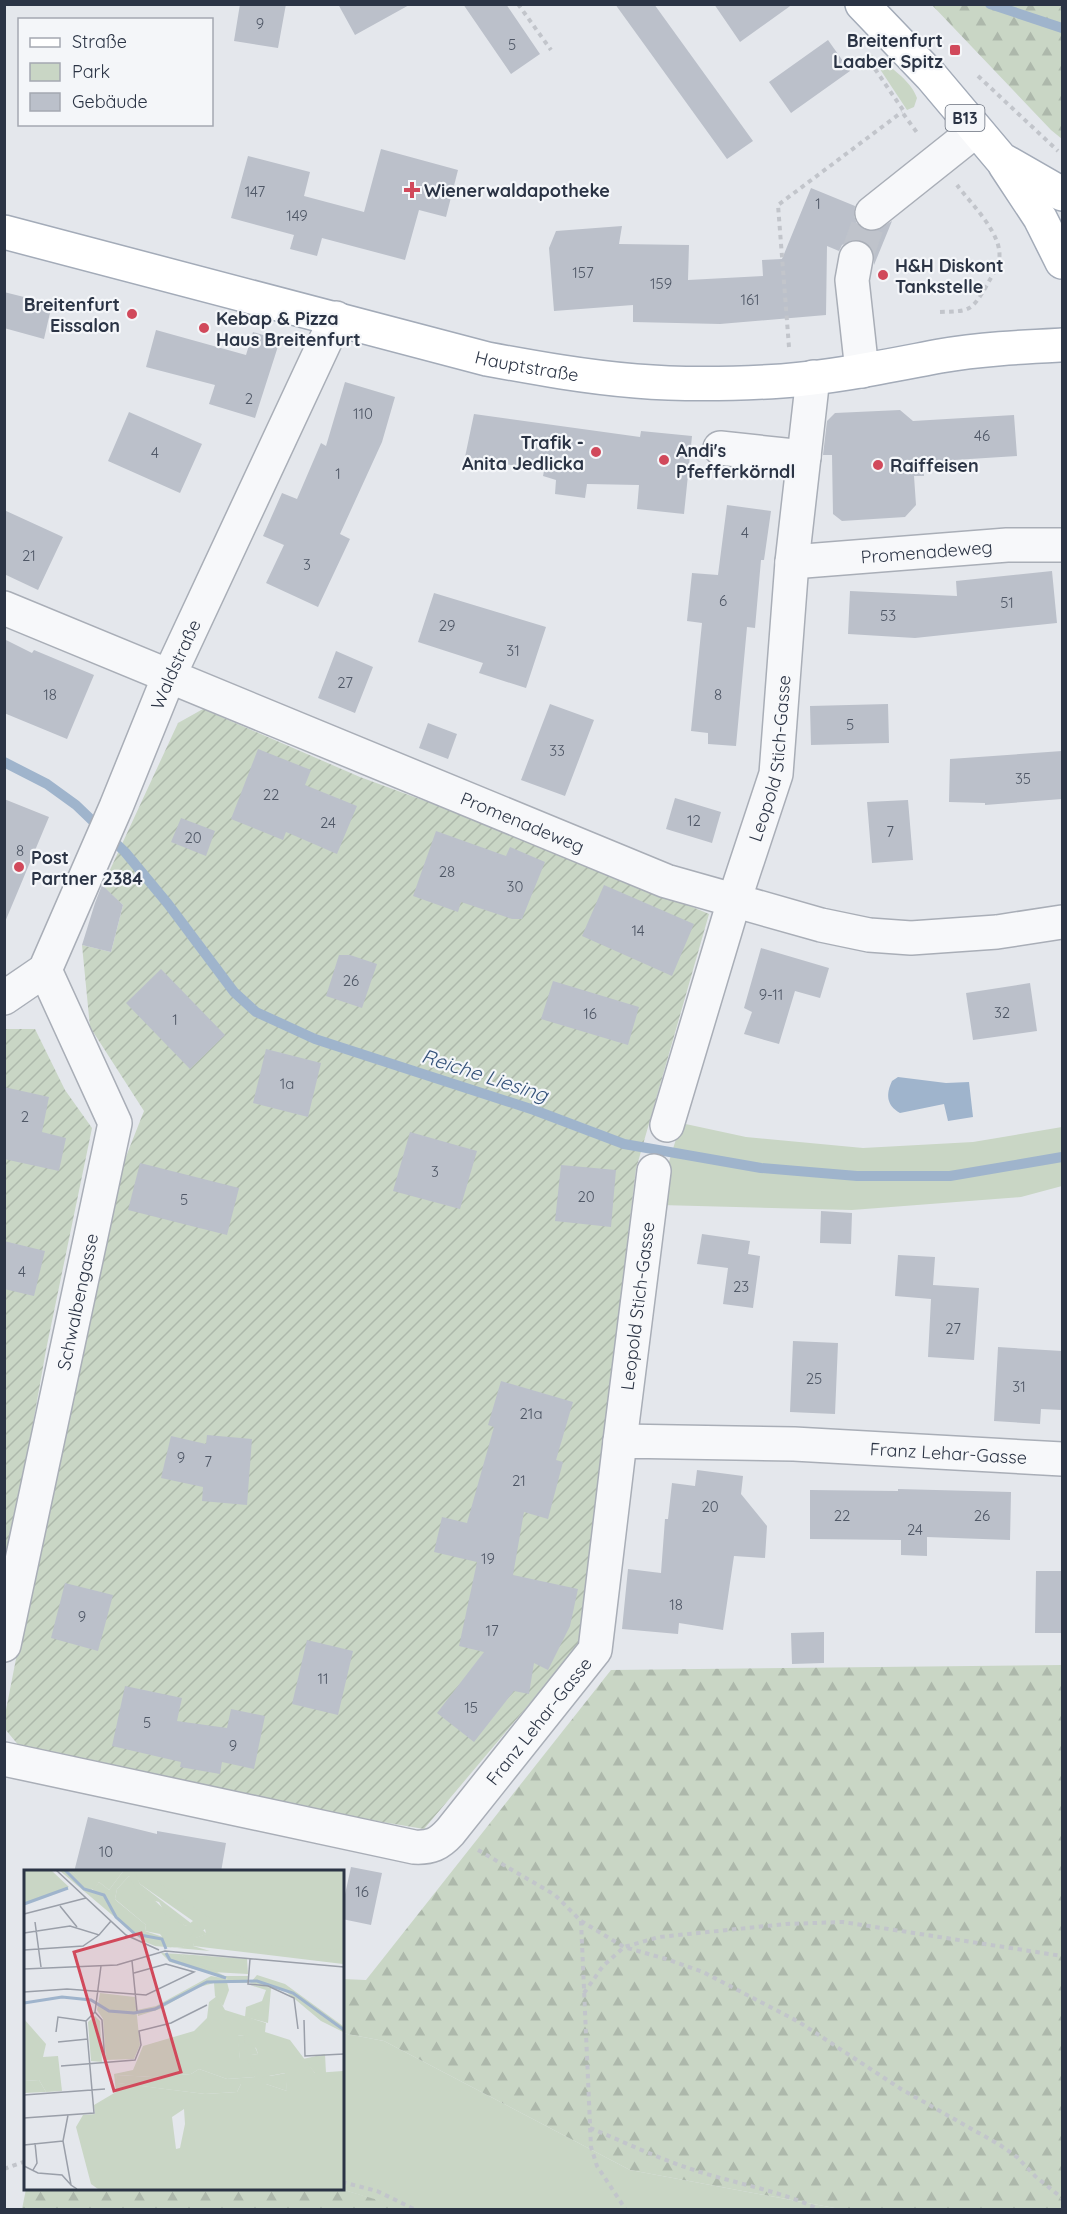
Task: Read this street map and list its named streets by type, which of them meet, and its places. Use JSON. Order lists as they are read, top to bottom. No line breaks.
{"streets":{"main road":["B13","Hauptstraße"],"street":["Promenadeweg","Waldstraße","Leopold Stich-Gasse","Schwalbengasse","Franz Lehar-Gasse"]},"crossings":[["Hauptstraße","Waldstraße"],["Hauptstraße","Leopold Stich-Gasse"],["Promenadeweg","Waldstraße"],["Promenadeweg","Leopold Stich-Gasse"],["Waldstraße","Schwalbengasse"],["Leopold Stich-Gasse","Franz Lehar-Gasse"]],"water":["Reiche Liesing"],"places":{"transit":["Breitenfurt Laaber Spitz"],"health":["Wienerwaldapotheke"],"other":["H&H Diskont Tankstelle","Breitenfurt Eissalon","Kebap & Pizza Haus Breitenfurt","Trafik - Anita Jedlicka","Andi's Pfefferkörndl","Raiffeisen","Post Partner 2384"]},"house_numbers":["9","5","147","1","149","157","159","161","2","110","46","4","1","4","21","3","6","51","53","29","31","27","18","8","5","33","35","22","12","24","7","20","8","28","30","14","26","9-11","32","16","1","1a","2","3","20","5","4","23","27","25","31","21a","9","7","21","20","22","26","24","19","18","9","17","11","15","5","9","10","16"],"legend":["Straße","Park","Gebäude"]}
